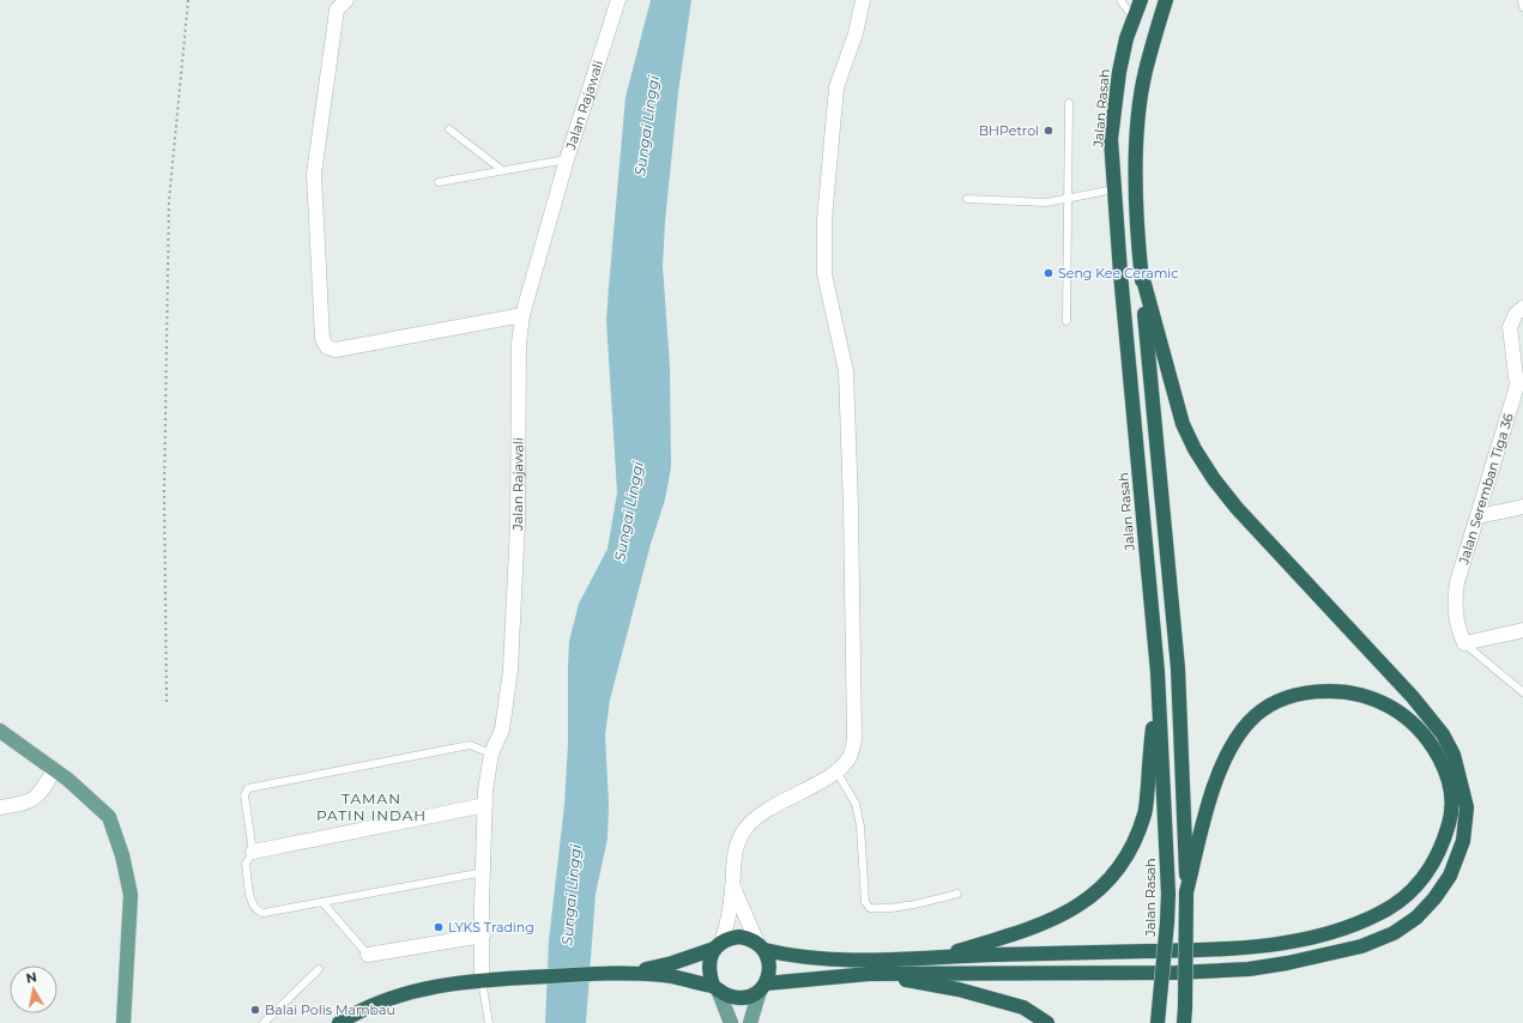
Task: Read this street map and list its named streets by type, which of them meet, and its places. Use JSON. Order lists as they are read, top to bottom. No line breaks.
{"streets":{"highway":["Jalan Rasah"],"street":["Jalan Rajawali","Jalan Seremban Tiga 36"]},"districts":["TAMAN PATIN INDAH"],"water":["Sungai Linggi"],"places":["BHPetrol","Seng Kee Ceramic","LYKS Trading","Balai Polis Mambau"],"north":"top"}
